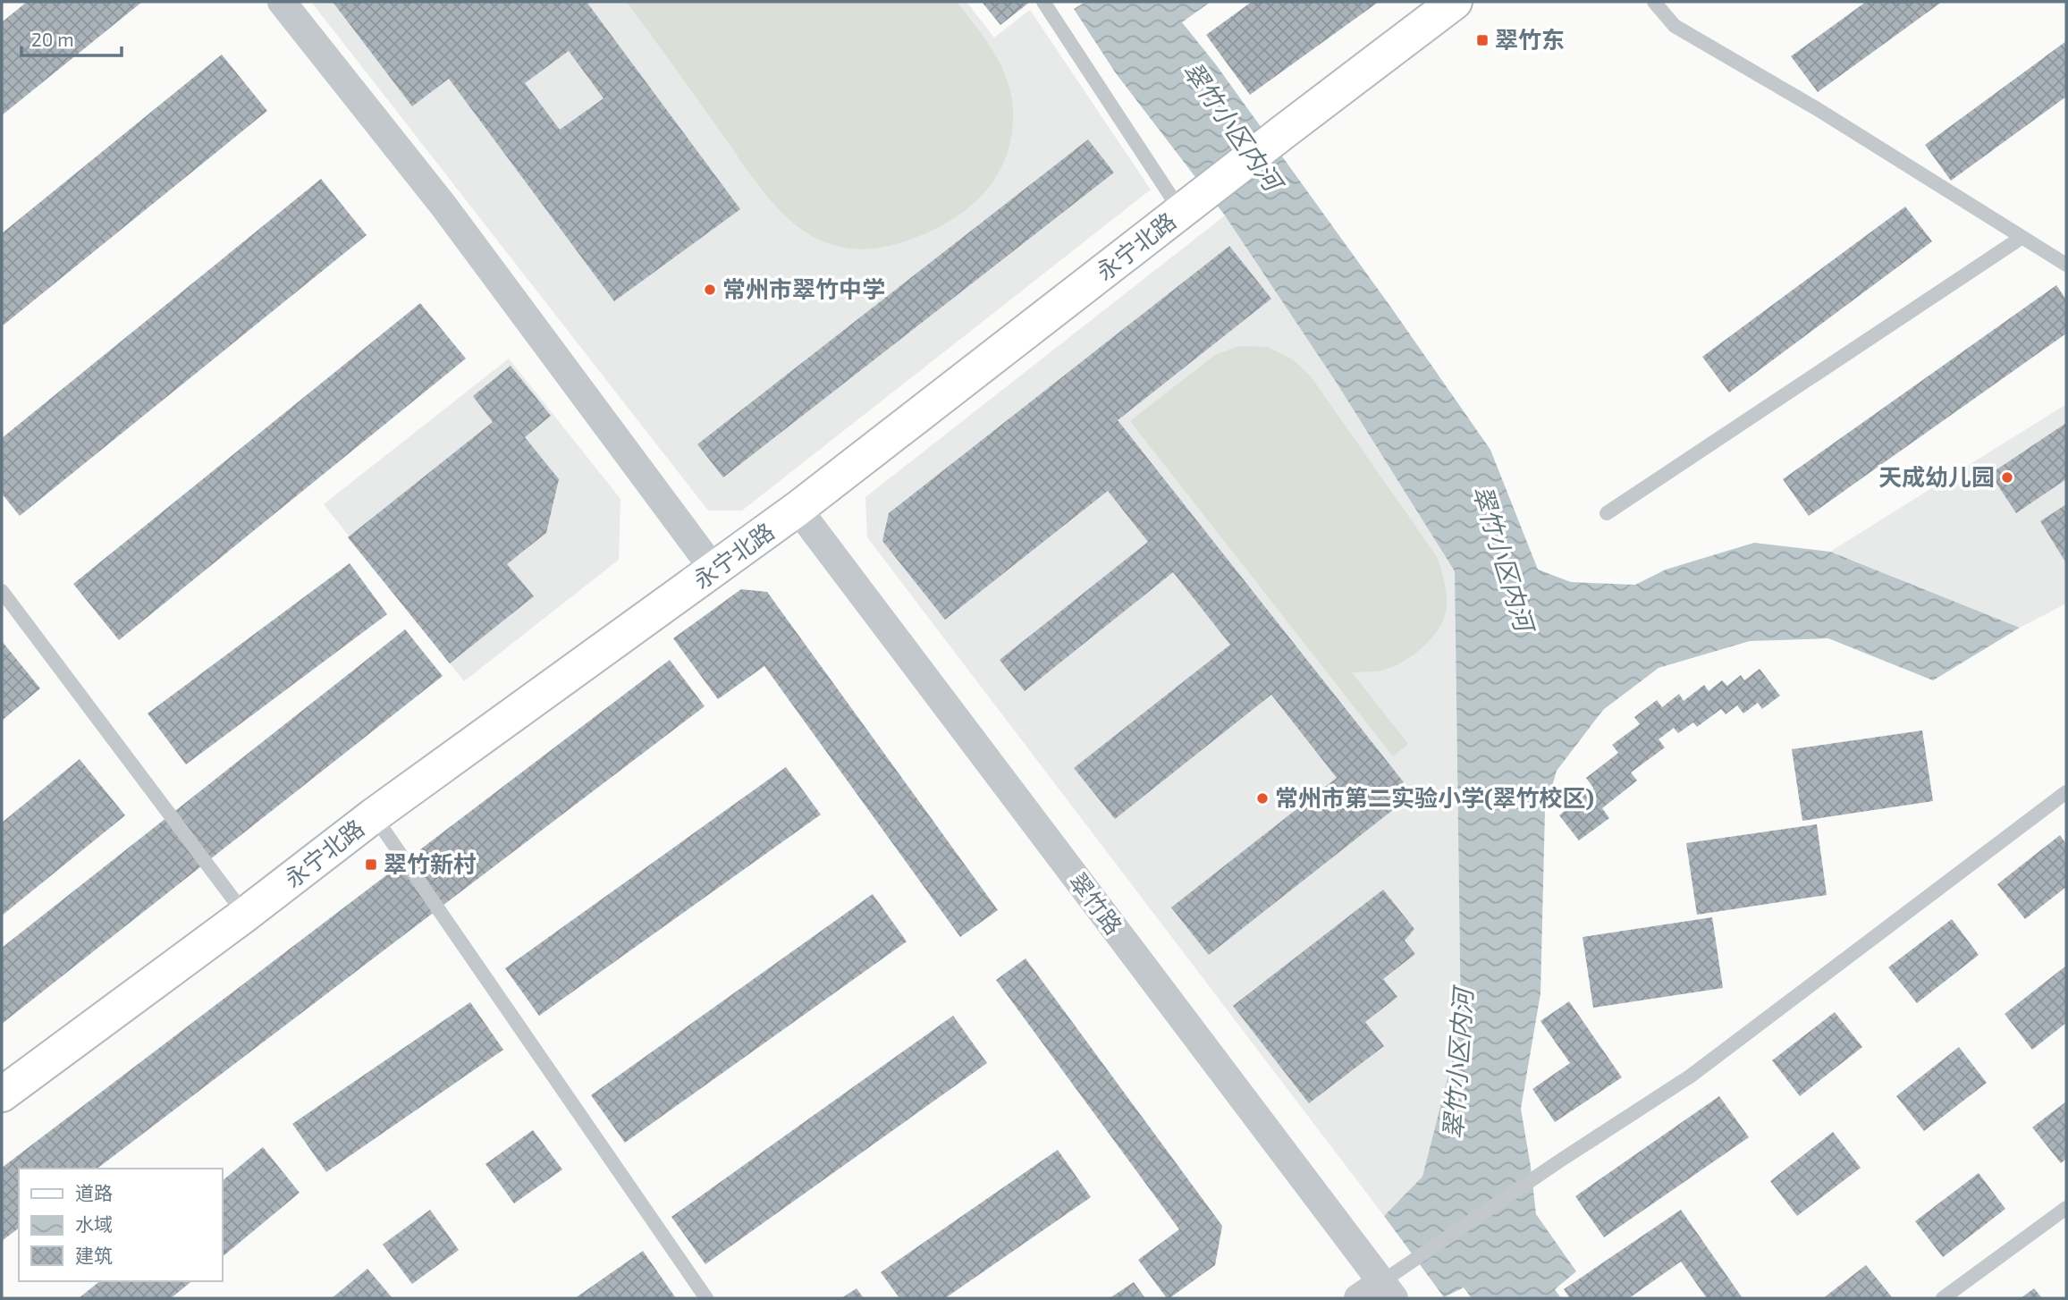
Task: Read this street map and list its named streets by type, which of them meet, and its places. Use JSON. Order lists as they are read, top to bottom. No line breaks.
{"streets":{"main road":["永宁北路"],"street":["翠竹路"]},"crossings":[["永宁北路","翠竹路"]],"water":["翠竹小区内河"],"places":{"transit":["翠竹东","翠竹新村"],"other":["常州市翠竹中学","天成幼儿园","常州市第二实验小学(翠竹校区)"]},"legend":["道路","水域","建筑"],"scale_bar":"20 m"}
